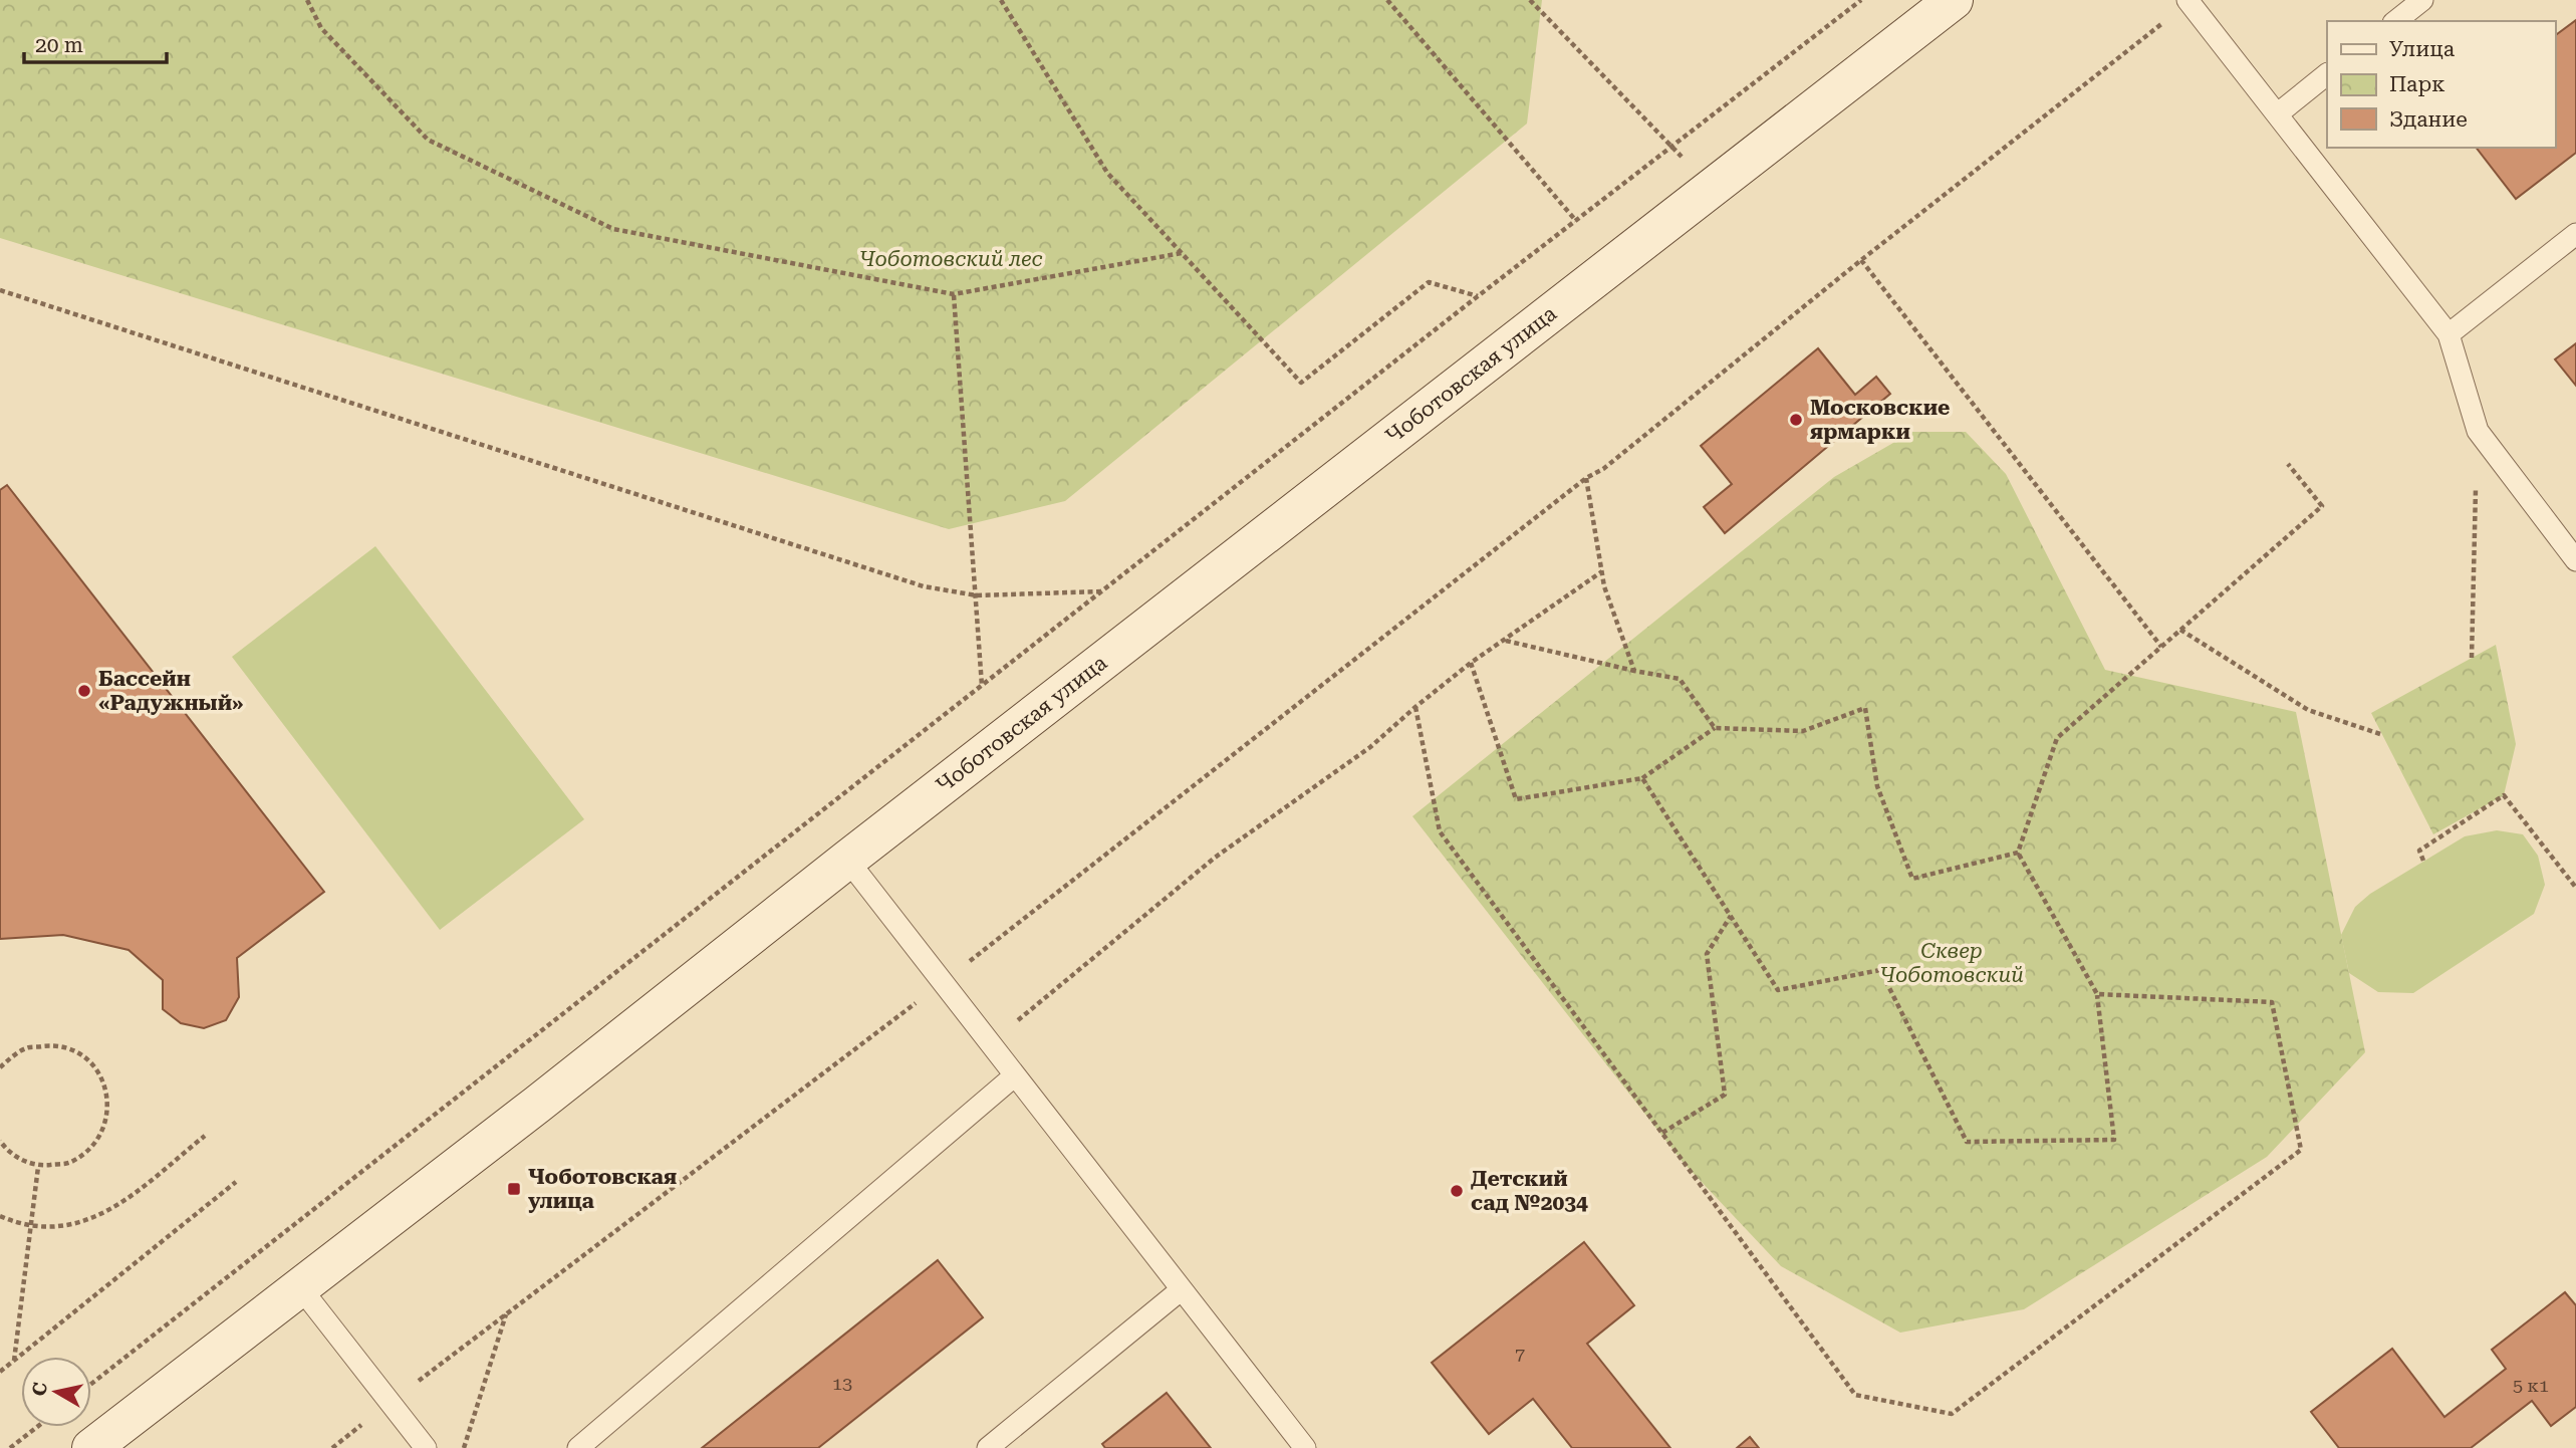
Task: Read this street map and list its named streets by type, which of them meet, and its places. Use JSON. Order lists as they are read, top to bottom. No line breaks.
{"streets":{"main road":["Чоботовская улица"]},"parks":["Чоботовский лес","Сквер Чоботовский"],"places":{"other":["Московские ярмарки","Бассейн «Радужный»","Детский сад №2034"],"transit":["Чоботовская улица"]},"house_numbers":["7","13","5 к1"],"legend":["Улица","Парк","Здание"],"scale_bar":"20 m","north":"left"}
